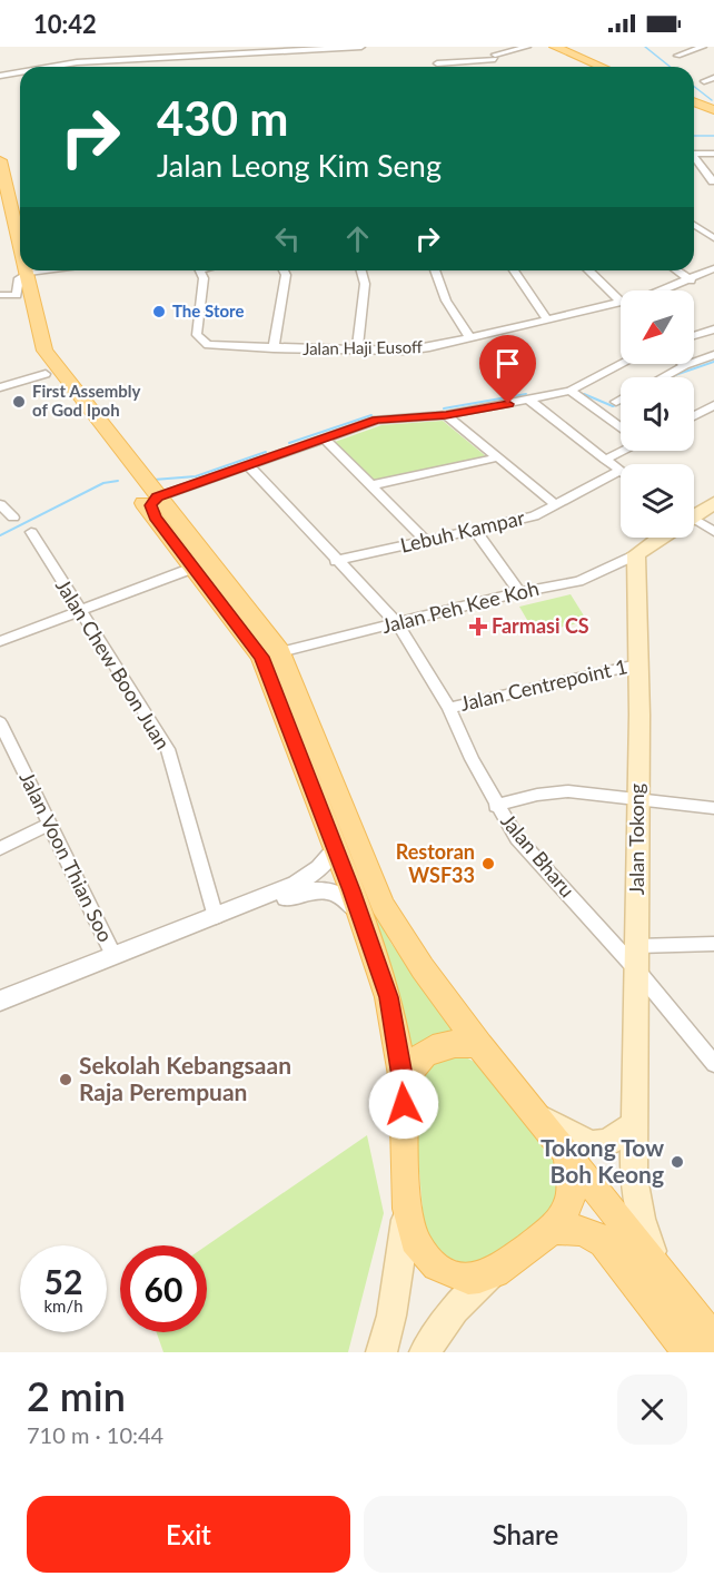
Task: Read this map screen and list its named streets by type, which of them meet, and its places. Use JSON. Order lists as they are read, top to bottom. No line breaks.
{"streets":{"main road":["Jalan Tokong"],"street":["Jalan Haji Eusoff","Lebuh Kampar","Jalan Peh Kee Koh","Jalan Chew Boon Juan","Jalan Centrepoint 1","Jalan Bharu","Jalan Voon Thian Soo"]},"crossings":[["Lebuh Kampar","Jalan Bharu"],["Jalan Peh Kee Koh","Jalan Tokong"],["Jalan Peh Kee Koh","Jalan Bharu"],["Jalan Centrepoint 1","Jalan Tokong"],["Jalan Centrepoint 1","Jalan Bharu"],["Jalan Tokong","Jalan Bharu"]],"places":{"other":["The Store","First Assembly of God Ipoh","Restoran WSF33","Sekolah Kebangsaan Raja Perempuan","Tokong Tow Boh Keong"],"health":["Farmasi CS"]},"north":"bottom left","page":{"status":"10:42","turn":["430 m","Jalan Leong Kim Seng"],"speed":"52 km/h","limit":"60","heading":["2 min","710 m · 10:44"],"buttons":["Exit","Share"]}}
